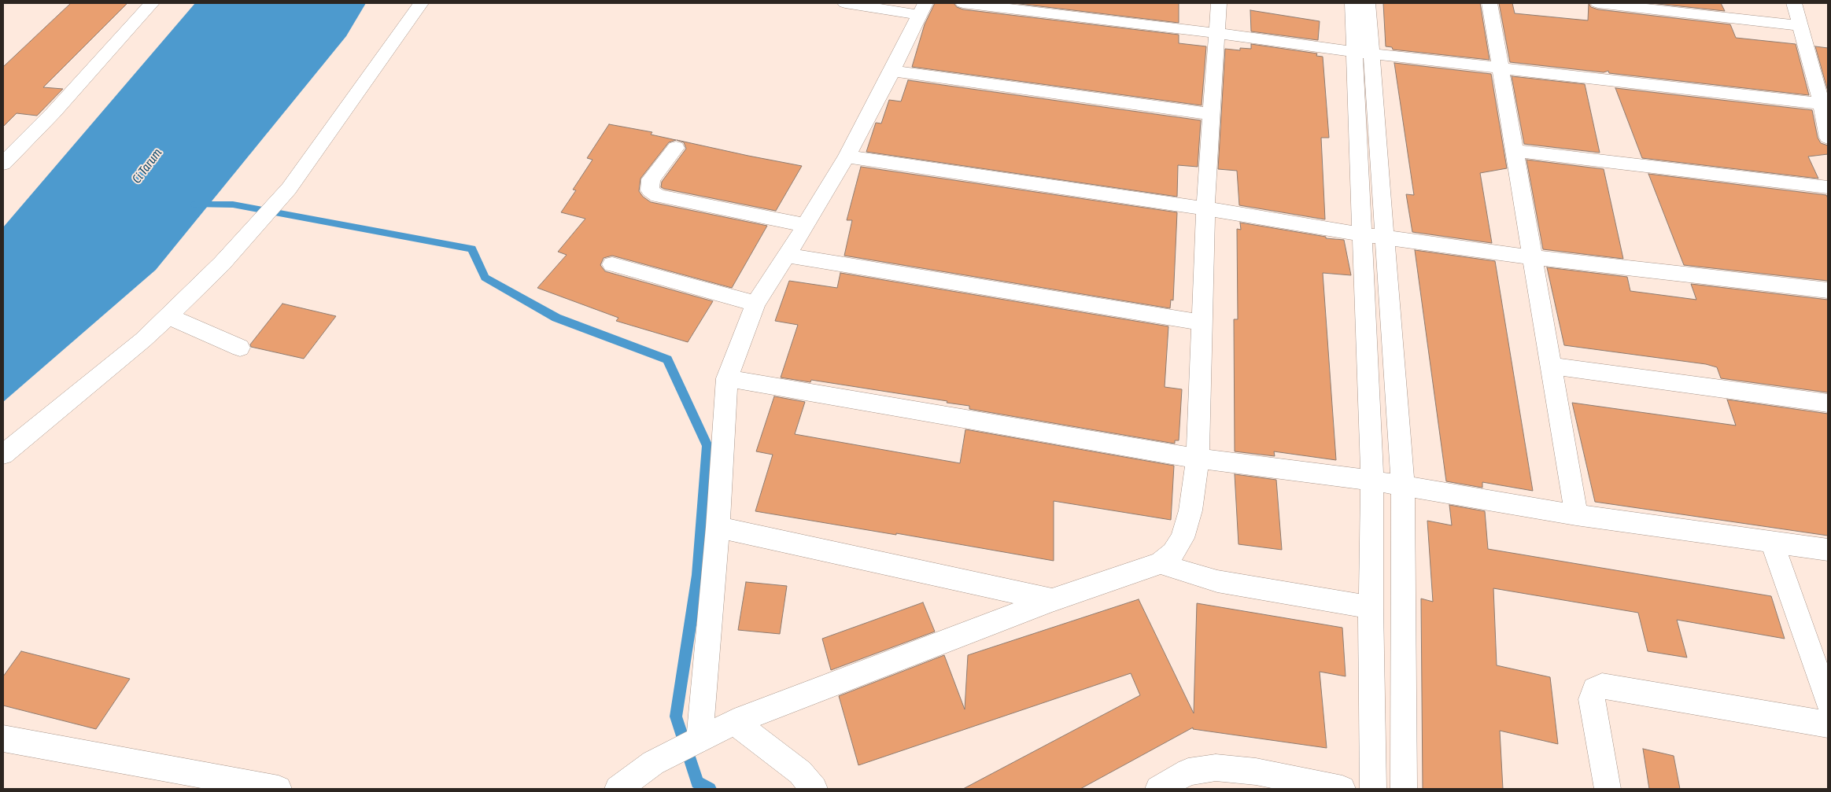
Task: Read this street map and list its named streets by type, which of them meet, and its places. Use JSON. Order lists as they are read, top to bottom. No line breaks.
{"water":["Ci Tarum"]}
